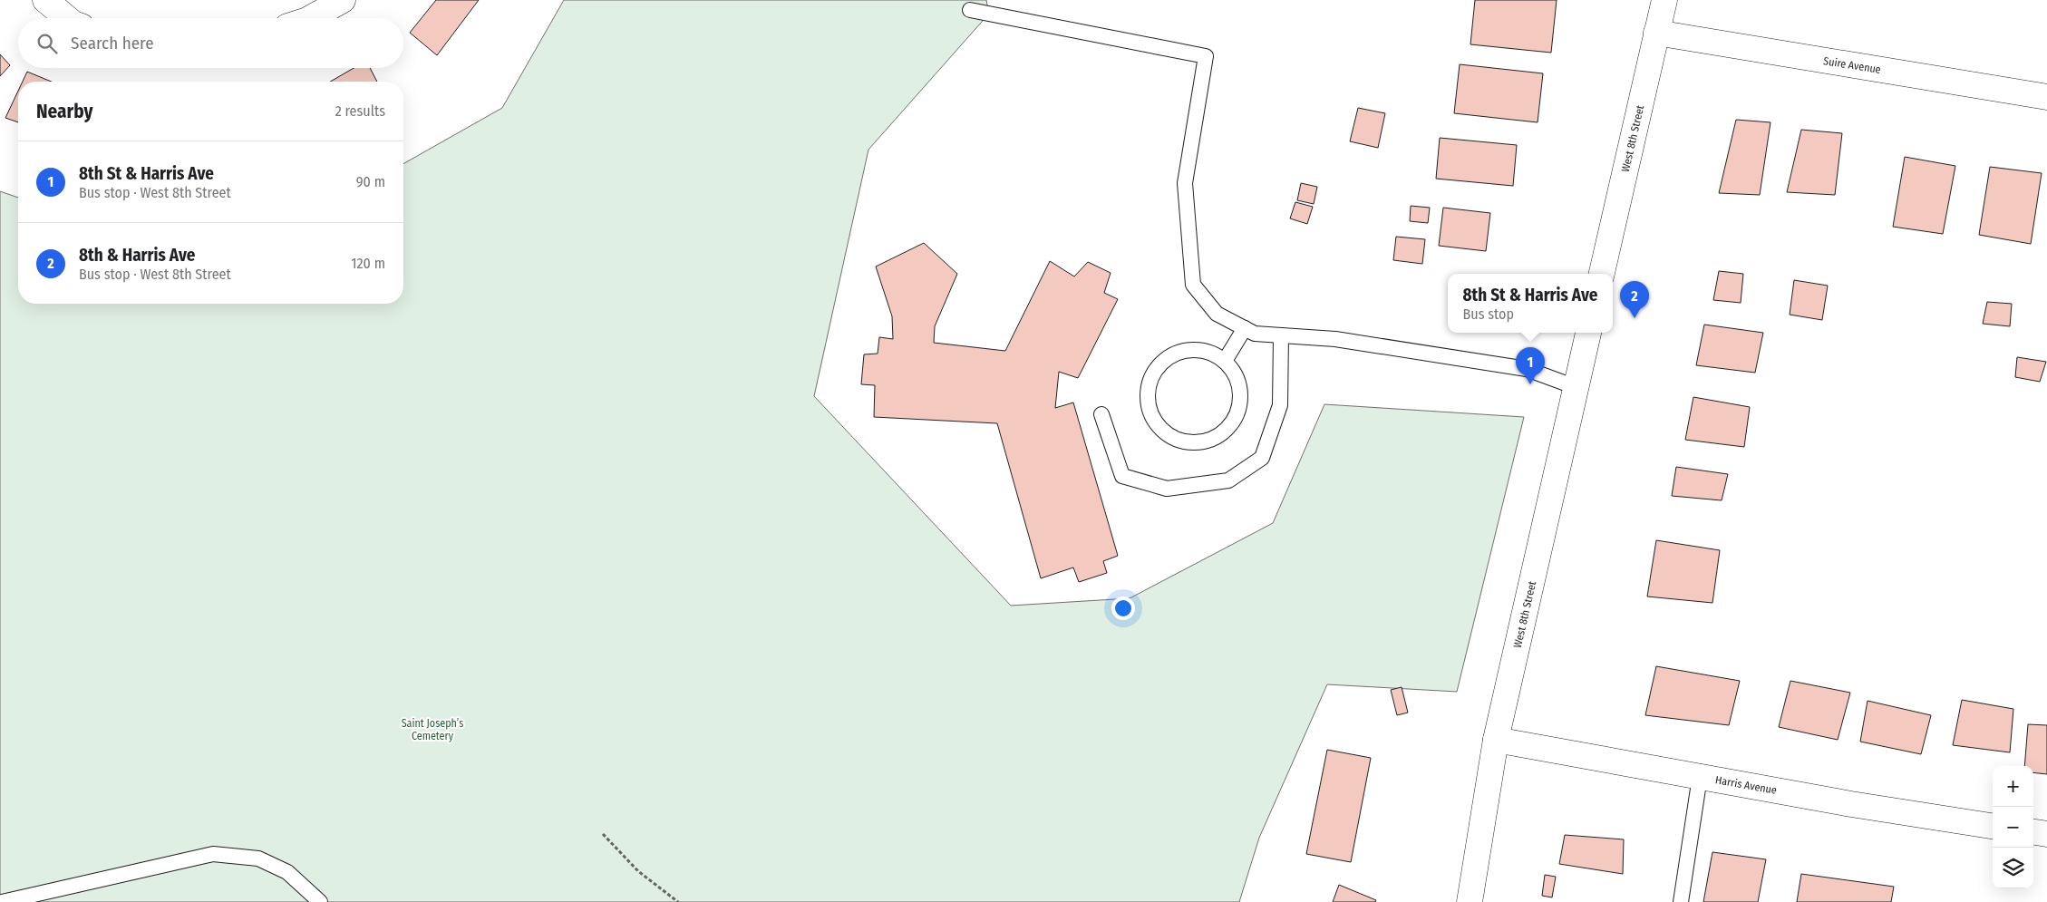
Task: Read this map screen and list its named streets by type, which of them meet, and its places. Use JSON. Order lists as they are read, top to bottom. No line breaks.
{"streets":{"street":["Suire Avenue","West 8th Street","Harris Avenue"]},"crossings":[["Suire Avenue","West 8th Street"],["West 8th Street","Harris Avenue"]],"parks":["Saint Joseph’s Cemetery"],"page":{"search":"Search here","heading":["Nearby","2 results"],"list":[{"mark":"1","name":"8th St & Harris Ave","note":"Bus stop · West 8th Street","value":"90 m"},{"mark":"2","name":"8th & Harris Ave","note":"Bus stop · West 8th Street","value":"120 m"}],"popup":["8th St & Harris Ave","Bus stop"],"pins":["2","1"],"map_buttons":["+","−"]}}
